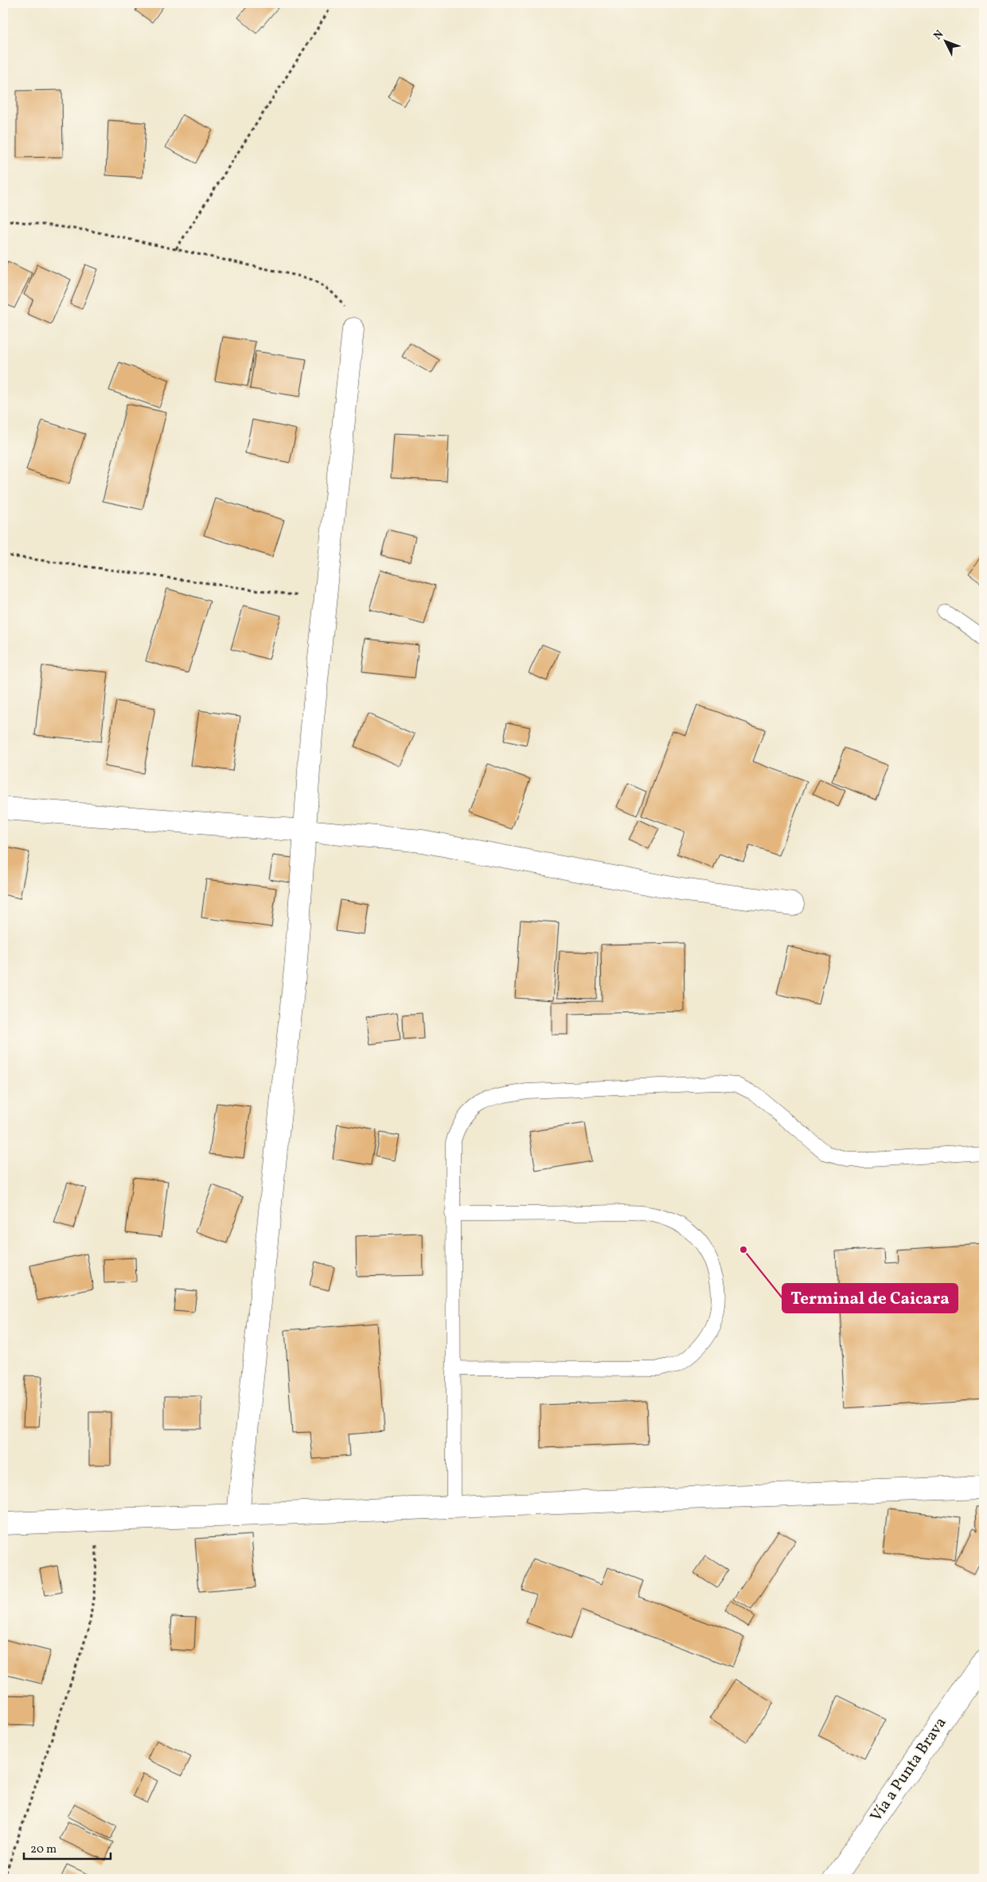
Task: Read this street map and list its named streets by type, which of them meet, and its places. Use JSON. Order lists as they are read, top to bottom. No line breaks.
{"streets":{"street":["Vía a Punta Brava"]},"places":["Terminal de Caicara"],"scale_bar":"20 m","north":"top left"}
